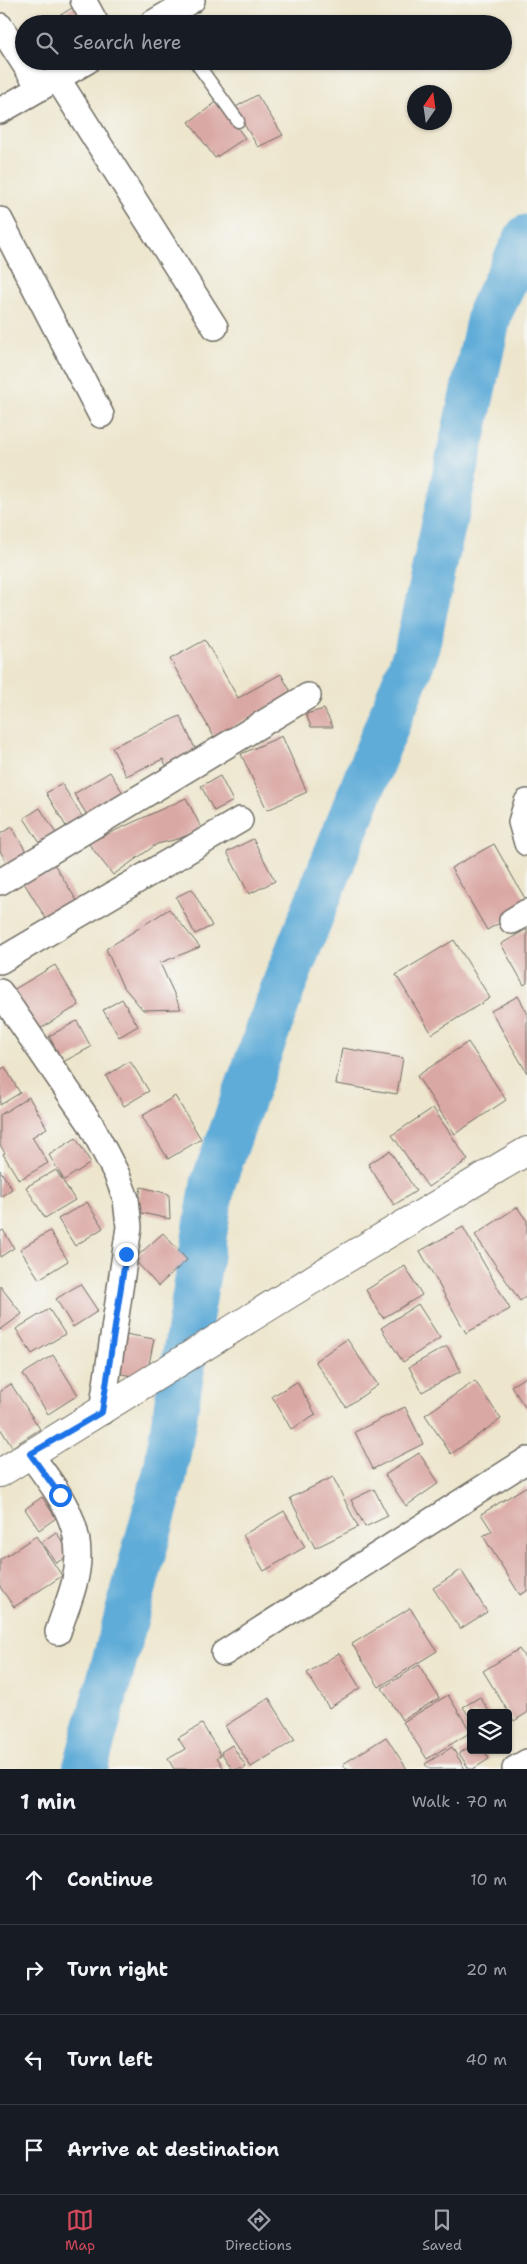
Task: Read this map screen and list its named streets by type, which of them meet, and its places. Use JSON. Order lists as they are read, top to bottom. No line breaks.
{"north":"top","page":{"search":"Search here","heading":["1 min","Walk · 70 m"],"list":[["Continue","10 m"],["Turn right","20 m"],["Turn left","40 m"],"Arrive at destination"],"nav":["Map","Directions","Saved"]}}
